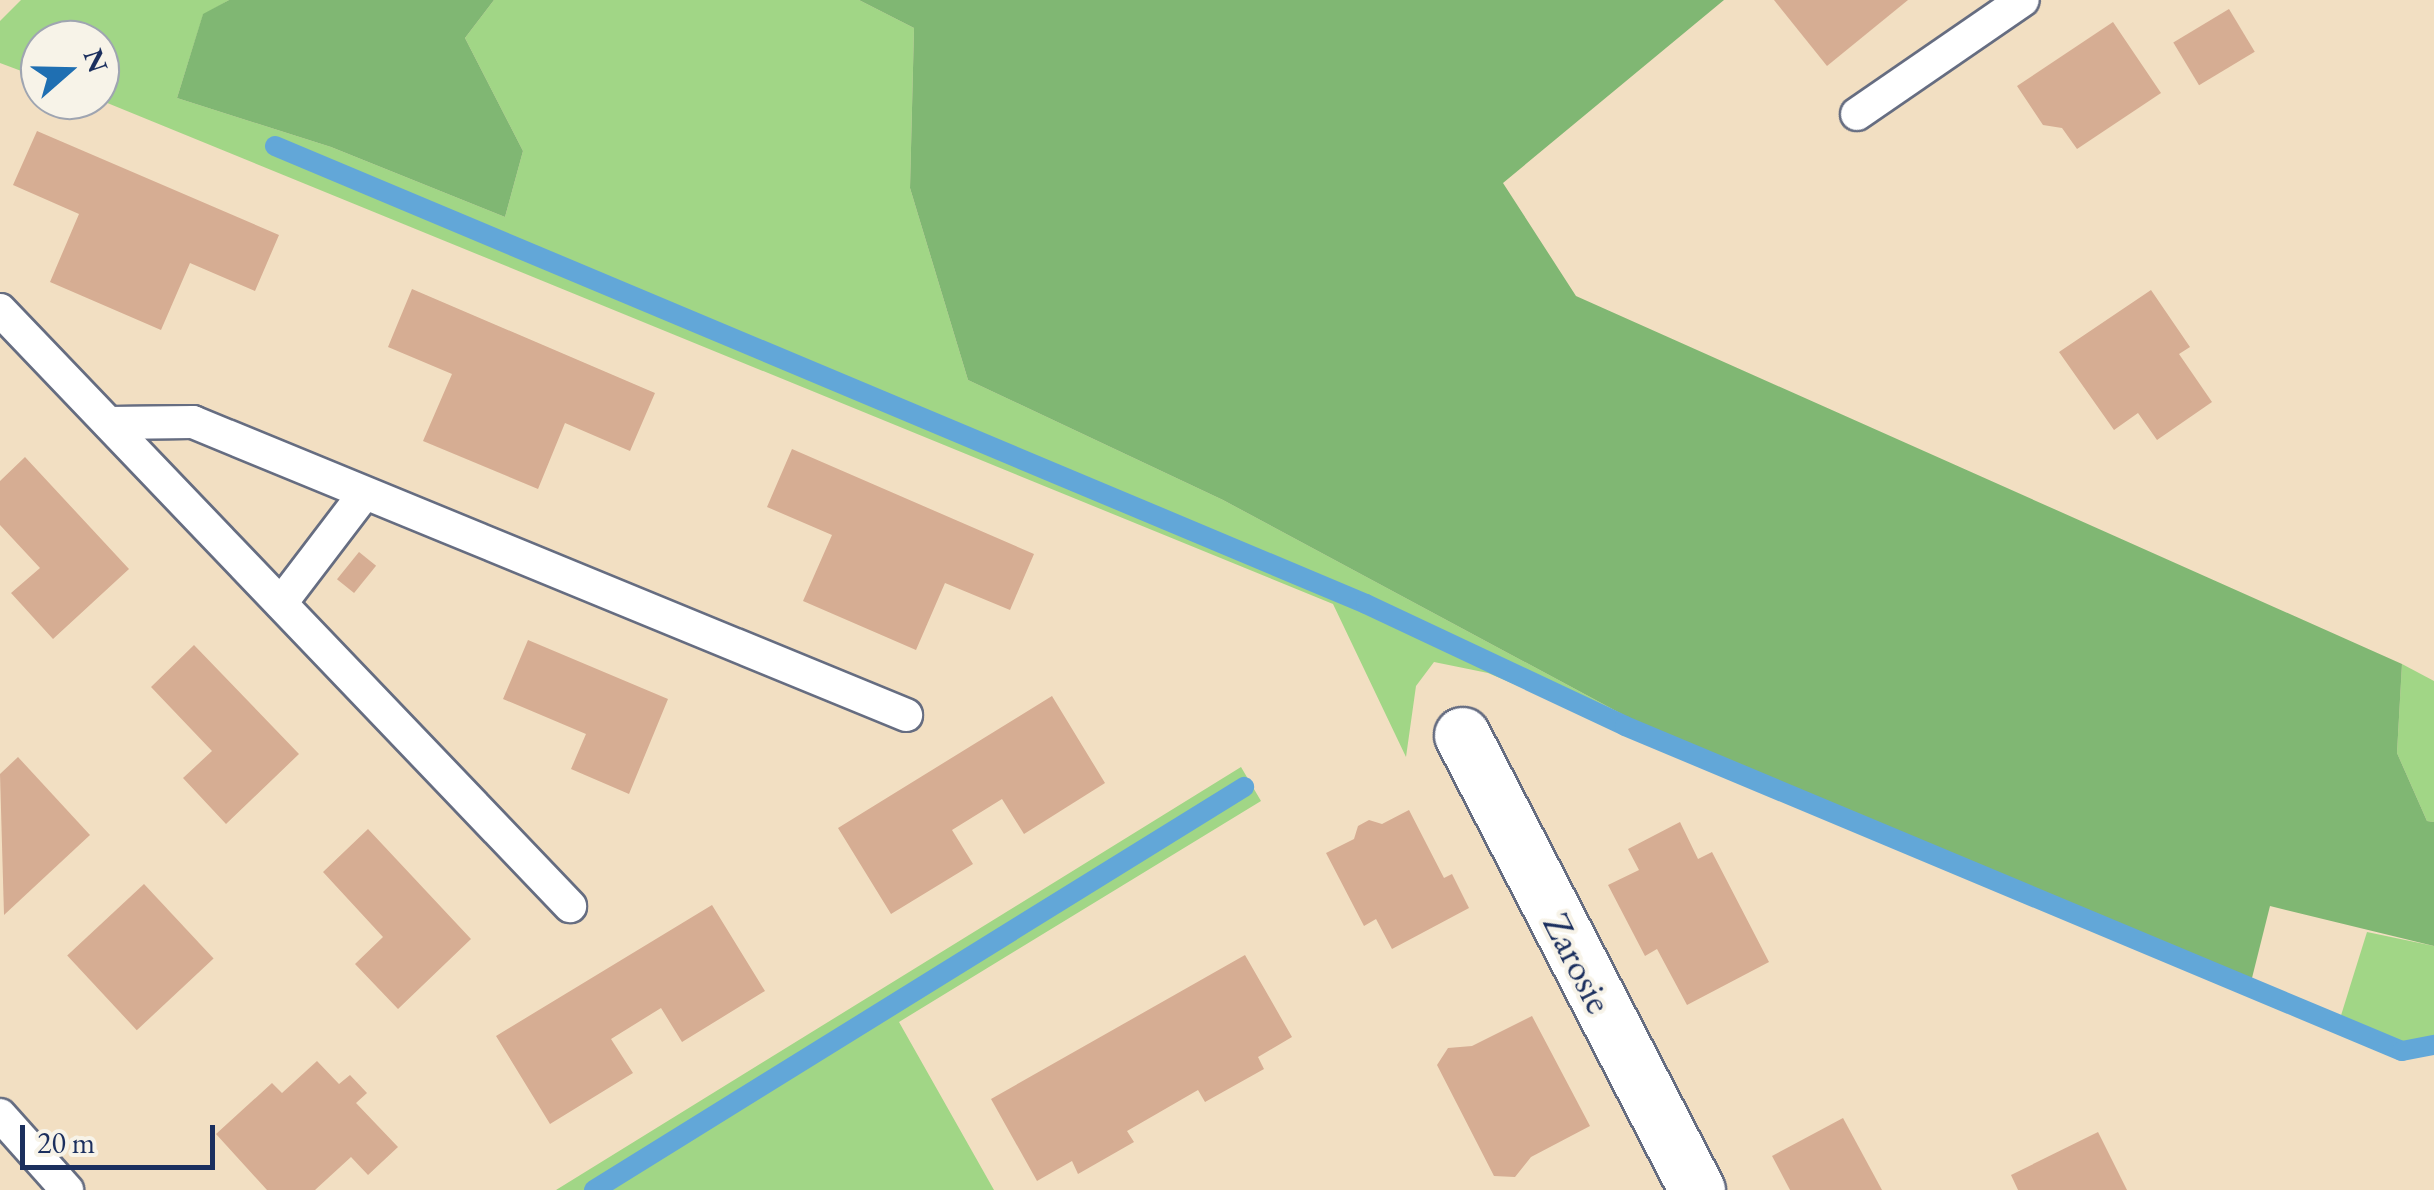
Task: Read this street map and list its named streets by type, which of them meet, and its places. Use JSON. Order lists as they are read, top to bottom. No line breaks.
{"streets":{"street":["Zarosie"]},"scale_bar":"20 m","north":"right"}
